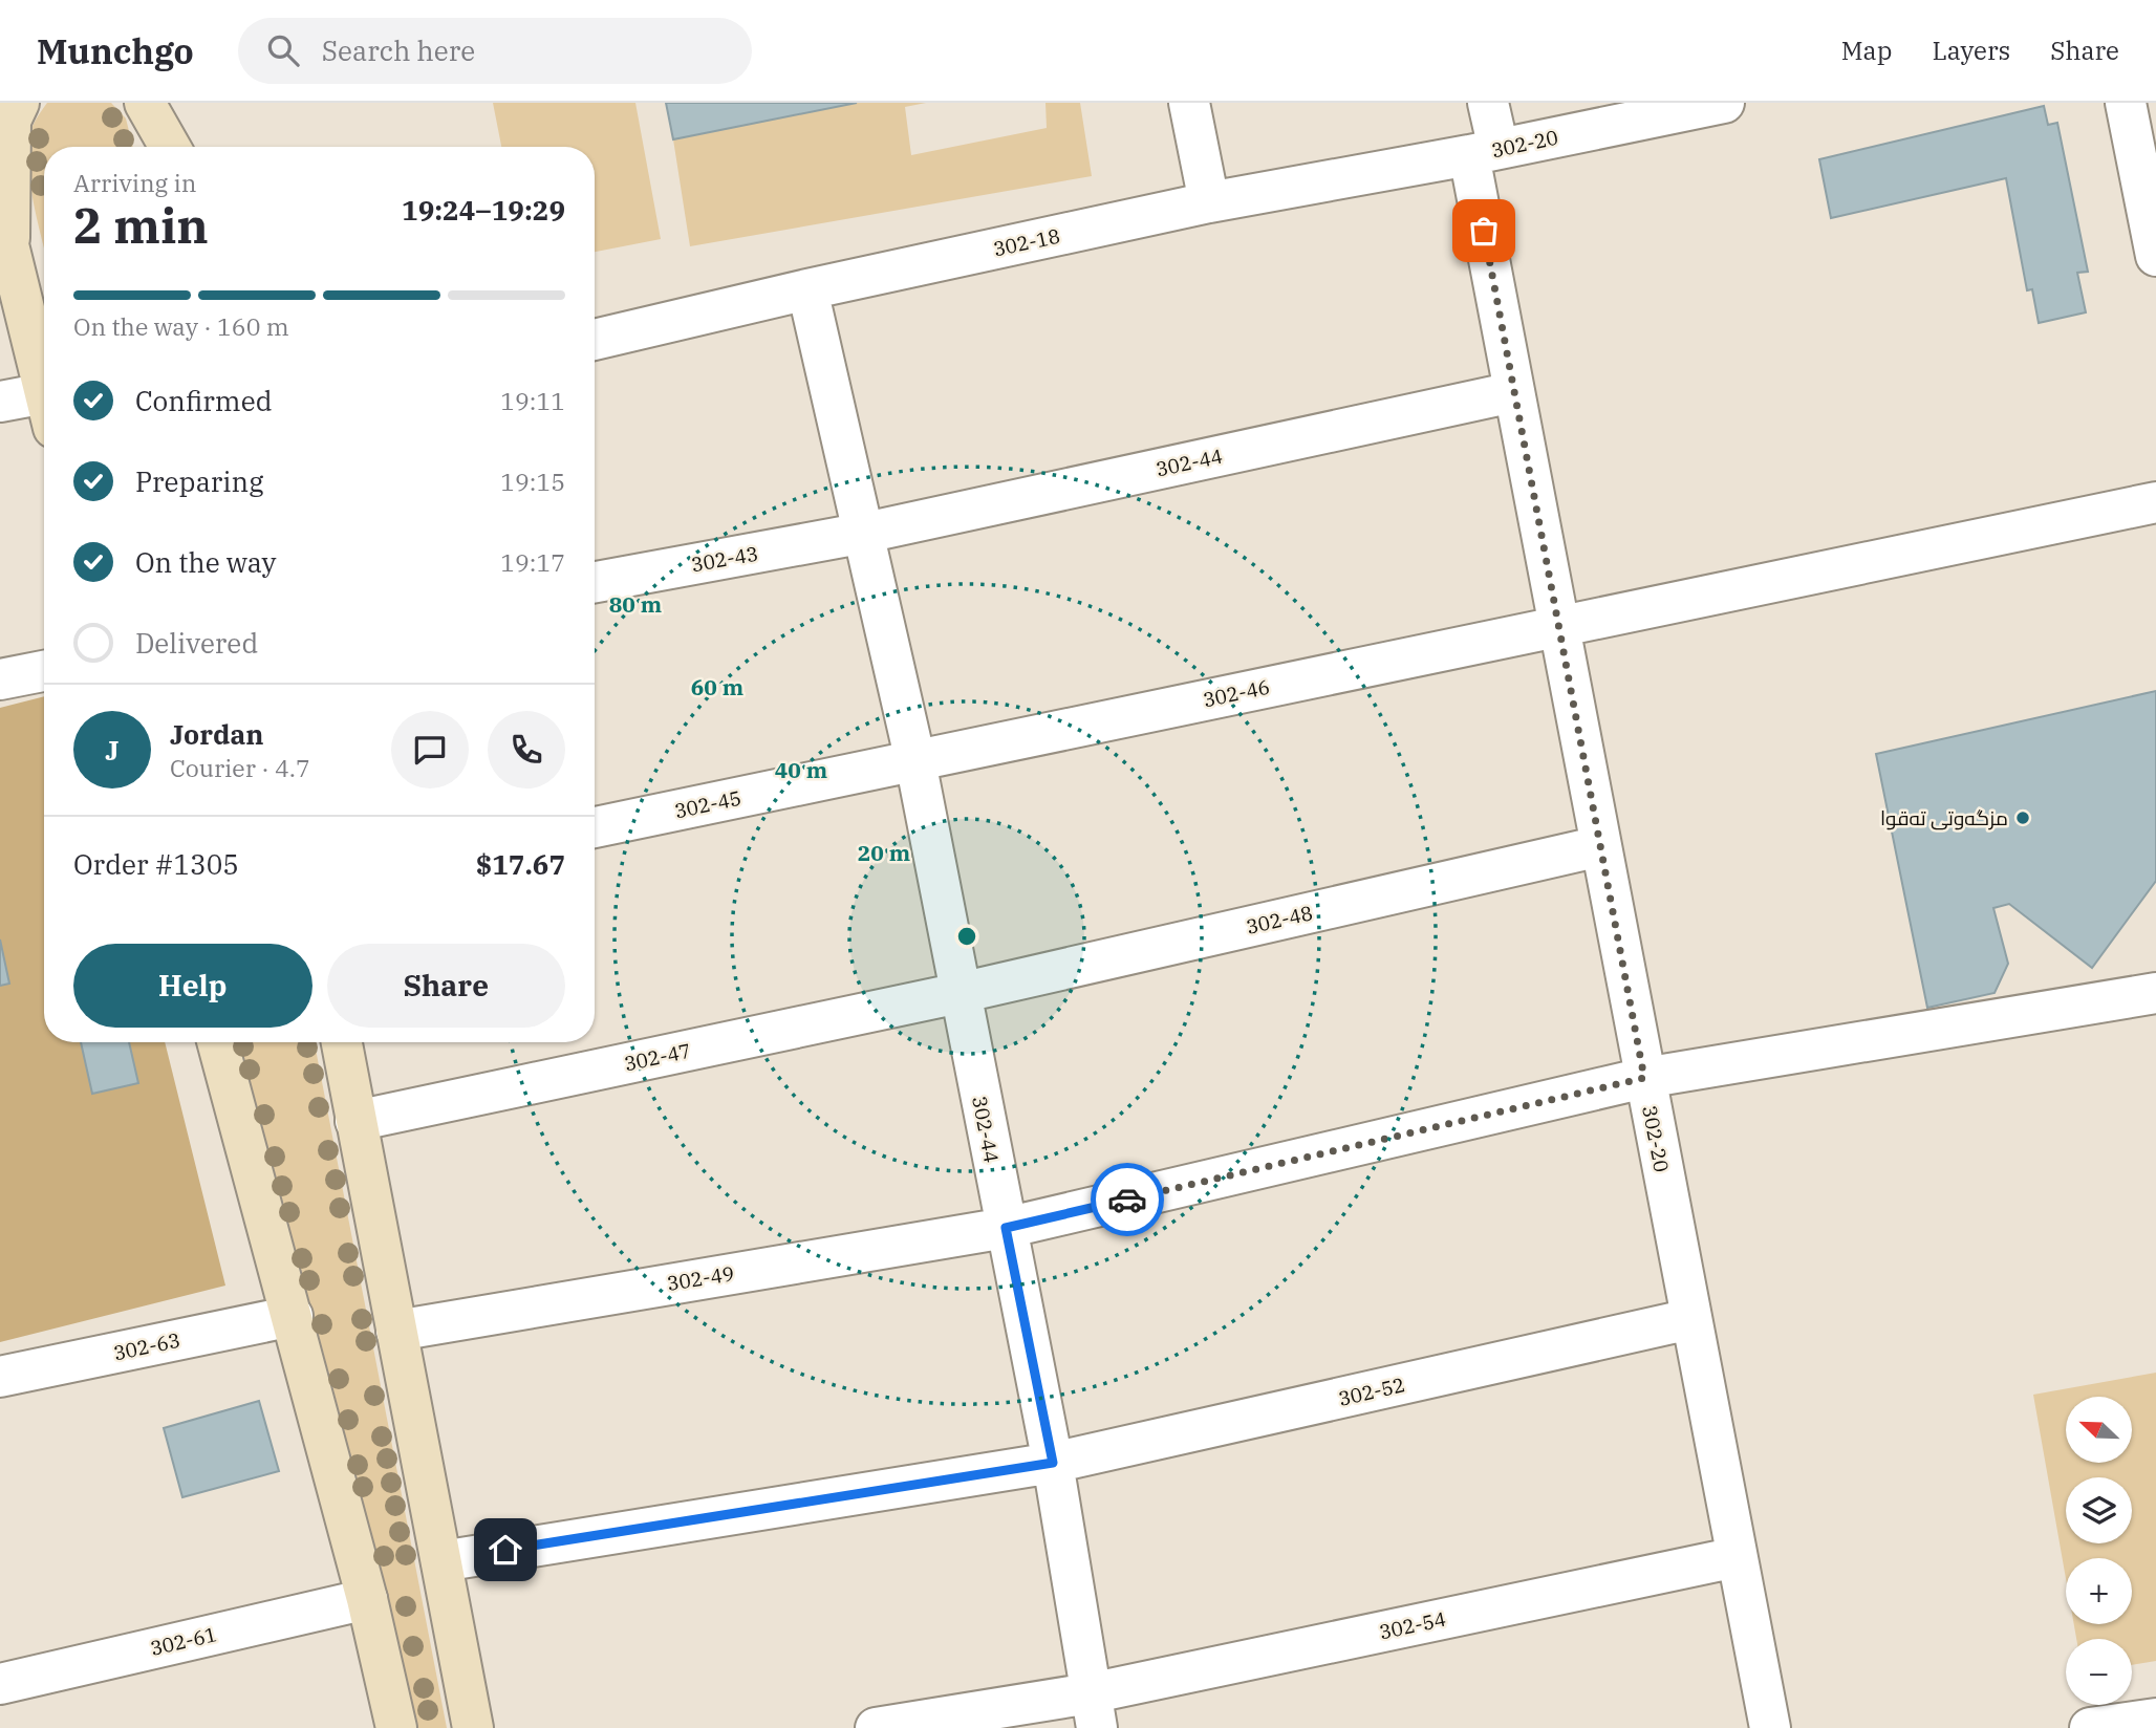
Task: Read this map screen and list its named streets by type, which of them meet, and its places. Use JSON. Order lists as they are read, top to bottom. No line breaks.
{"streets":{"street":["302-20","302-18","302-44","302-43","302-46","302-45","302-48","302-47","302-49","302-63","302-52","302-54","302-61"]},"crossings":[["302-20","302-18"],["302-20","302-44"],["302-20","302-46"],["302-20","302-48"],["302-20","302-49"],["302-20","302-52"],["302-20","302-54"],["302-18","302-44"],["302-44","302-43"],["302-44","302-46"],["302-44","302-45"],["302-44","302-48"],["302-44","302-47"],["302-44","302-49"],["302-44","302-52"],["302-44","302-54"],["302-46","302-45"],["302-48","302-47"]],"places":["مزگه‌وتی ته‌قوا"],"north":"top left","page":{"header":"Munchgo","search":"Search here","nav":["Map","Layers","Share"],"heading":["2 min","Arriving in","19:24–19:29"],"panel":["Jordan","Courier · 4.7","Order #1305","$17.67"],"bar":"On the way · 160 m","list":[["Confirmed","19:11"],["Preparing","19:15"],["On the way","19:17"],"Delivered"],"round":"J","buttons":["Help","Share"],"map_buttons":["+","−"]},"rings":["80 m","60 m","40 m","20 m"]}
